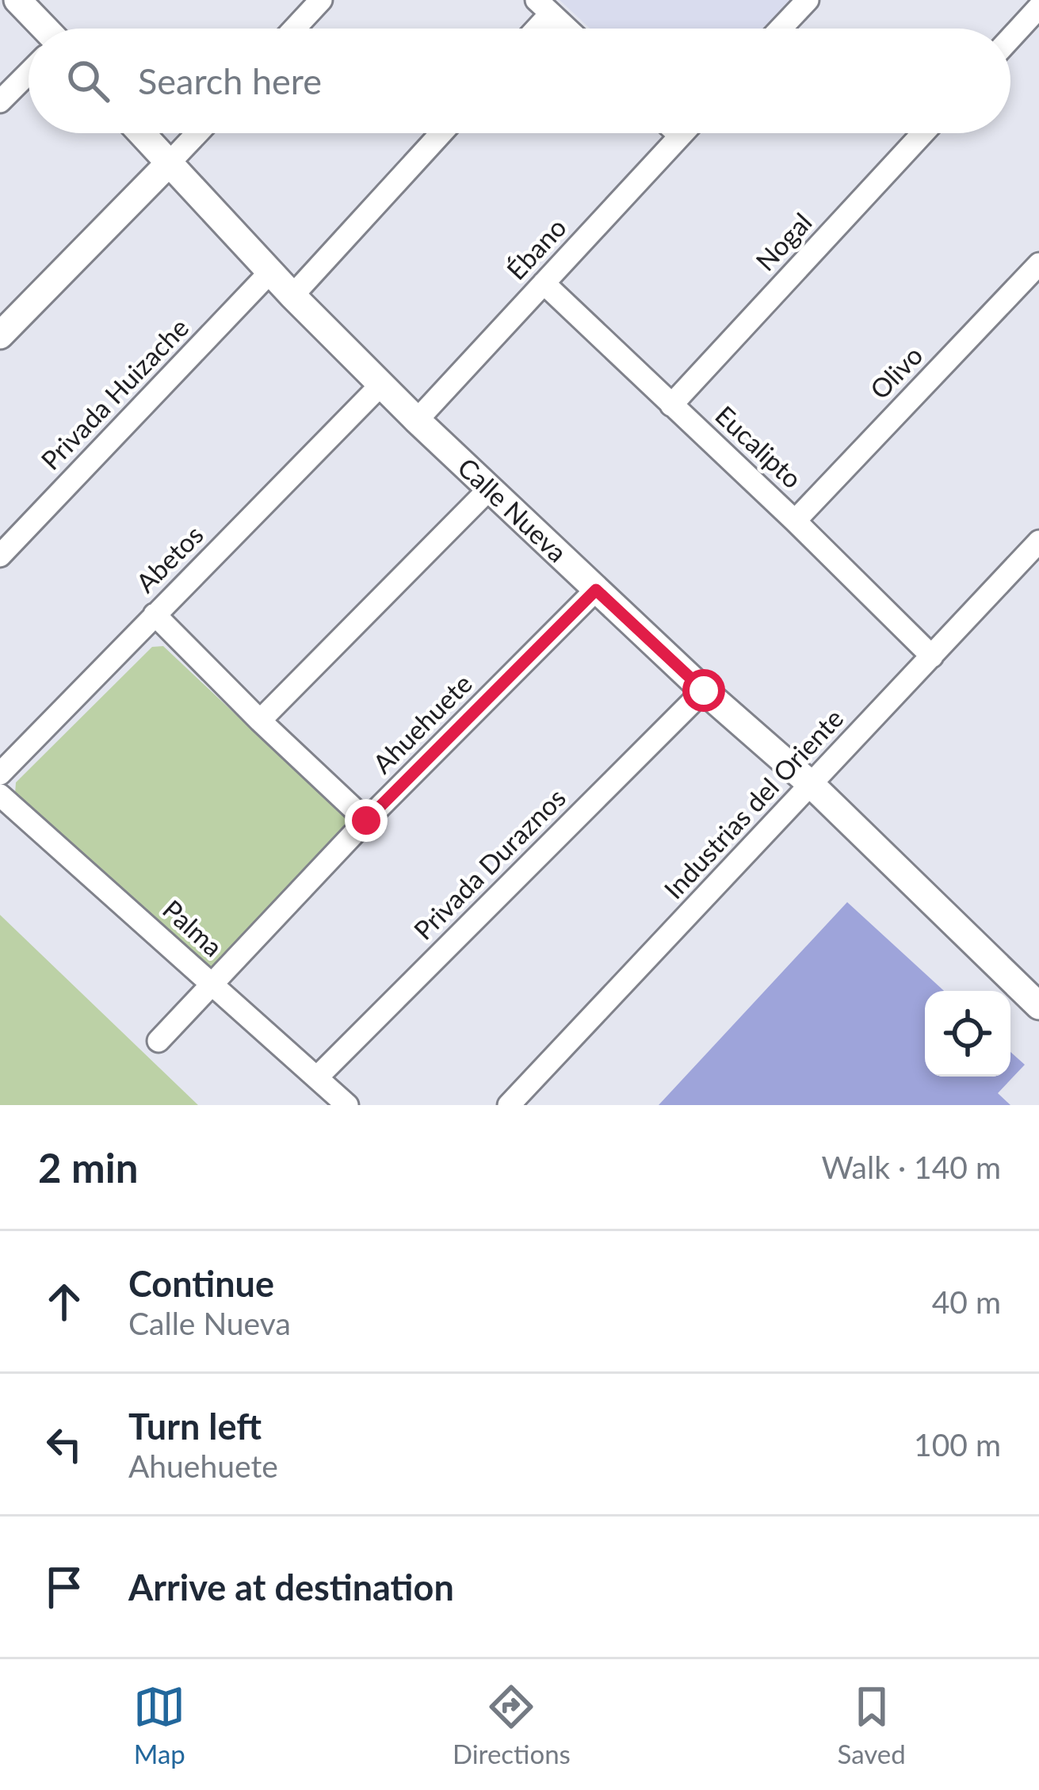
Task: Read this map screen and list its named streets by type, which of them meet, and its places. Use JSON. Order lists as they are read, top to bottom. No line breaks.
{"streets":{"street":["Nogal","Ébano","Olivo","Privada Huizache","Eucalipto","Calle Nueva","Abetos","Ahuehuete","Industrias del Oriente","Privada Duraznos","Palma"]},"crossings":[["Nogal","Eucalipto"],["Ébano","Eucalipto"],["Ébano","Calle Nueva"],["Olivo","Eucalipto"],["Privada Huizache","Calle Nueva"],["Eucalipto","Industrias del Oriente"],["Calle Nueva","Abetos"],["Calle Nueva","Ahuehuete"],["Calle Nueva","Industrias del Oriente"],["Calle Nueva","Privada Duraznos"],["Ahuehuete","Palma"],["Privada Duraznos","Palma"]],"page":{"search":"Search here","heading":["2 min","Walk · 140 m"],"list":[["Continue","Calle Nueva","40 m"],["Turn left","Ahuehuete","100 m"],"Arrive at destination"],"nav":["Map","Directions","Saved"]}}
